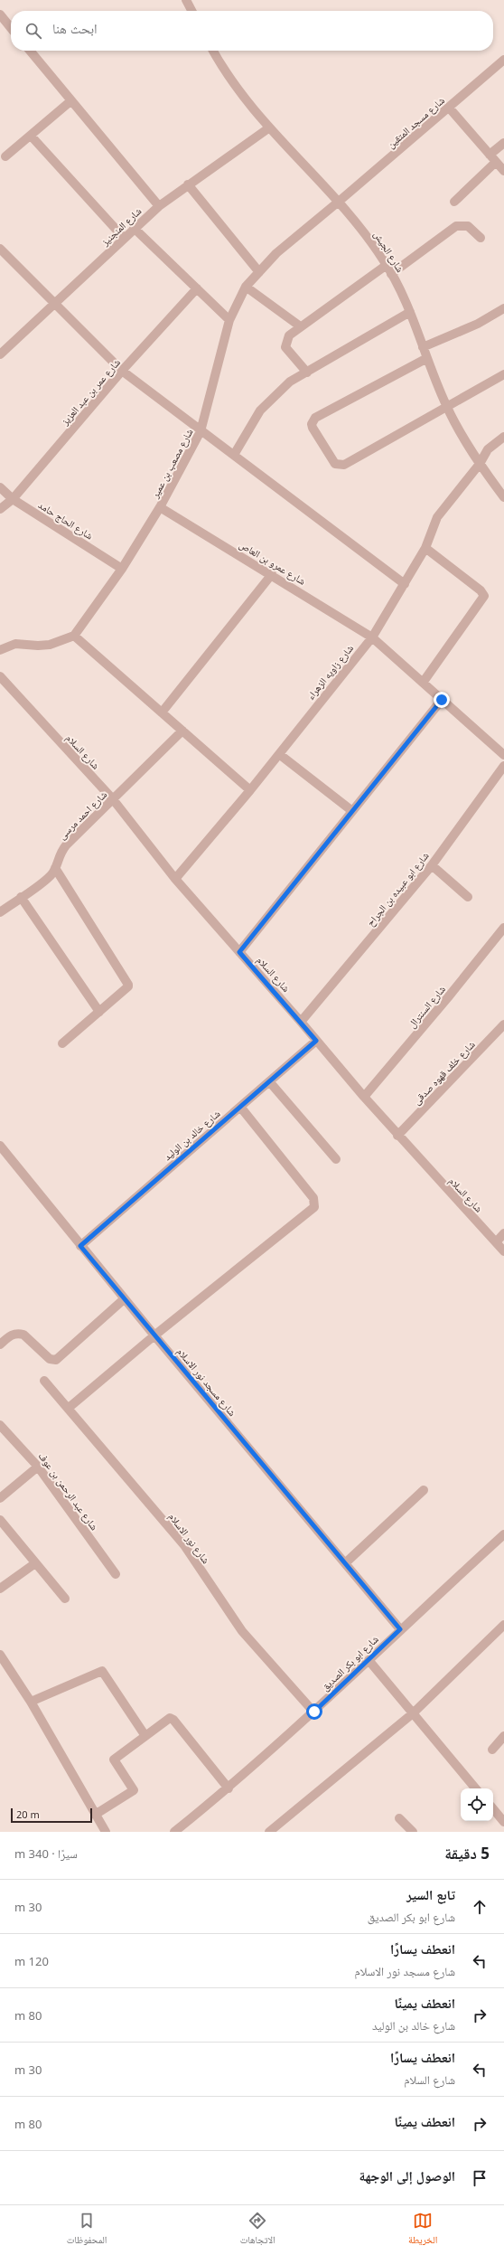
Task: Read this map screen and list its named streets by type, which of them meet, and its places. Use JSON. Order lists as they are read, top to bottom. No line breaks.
{"streets":{"street":["شارع مسجد المتقين","شارع المنجنيز","شارع الجيش","شارع عمر بن عبد العزيز","شارع مصعب بن عمير","شارع الحاج حامد","شارع عمرو بن العاص","شارع زاويه الزهراء","شارع السلام","شارع احمد مرسى","شارع ابو عبيده بن الجراح","شارع السنترال","شارع خلف قهوه صدقى","شارع خالد بن الوليد","شارع مسجد نور الاسلام","شارع عبد الرحمن بن عوف","شارع نور الاسلام","شارع ابو بكر الصديق"]},"crossings":[["شارع مسجد المتقين","شارع الجيش"],["شارع مسجد المتقين","شارع مصعب بن عمير"],["شارع المنجنيز","شارع الجيش"],["شارع الجيش","شارع مصعب بن عمير"],["شارع الجيش","شارع زاويه الزهراء"],["شارع عمر بن عبد العزيز","شارع الحاج حامد"],["شارع مصعب بن عمير","شارع الحاج حامد"],["شارع مصعب بن عمير","شارع عمرو بن العاص"],["شارع عمرو بن العاص","شارع زاويه الزهراء"],["شارع زاويه الزهراء","شارع السلام"],["شارع السلام","شارع احمد مرسى"],["شارع السلام","شارع ابو عبيده بن الجراح"],["شارع السلام","شارع السنترال"],["شارع السلام","شارع خلف قهوه صدقى"],["شارع السلام","شارع خالد بن الوليد"],["شارع خالد بن الوليد","شارع مسجد نور الاسلام"],["شارع مسجد نور الاسلام","شارع ابو بكر الصديق"],["شارع نور الاسلام","شارع ابو بكر الصديق"]],"scale_bar":"20 m","page":{"search":"ابحث هنا","scale":"20 m","heading":["5 دقيقة","سيرًا · 340 m"],"list":[["تابع السير","شارع ابو بكر الصديق","30 m"],["انعطف يسارًا","شارع مسجد نور الاسلام","120 m"],["انعطف يمينًا","شارع خالد بن الوليد","80 m"],["انعطف يسارًا","شارع السلام","30 m"],["انعطف يمينًا","80 m"],"الوصول إلى الوجهة"],"nav":["الخريطة","الاتجاهات","المحفوظات"]}}
